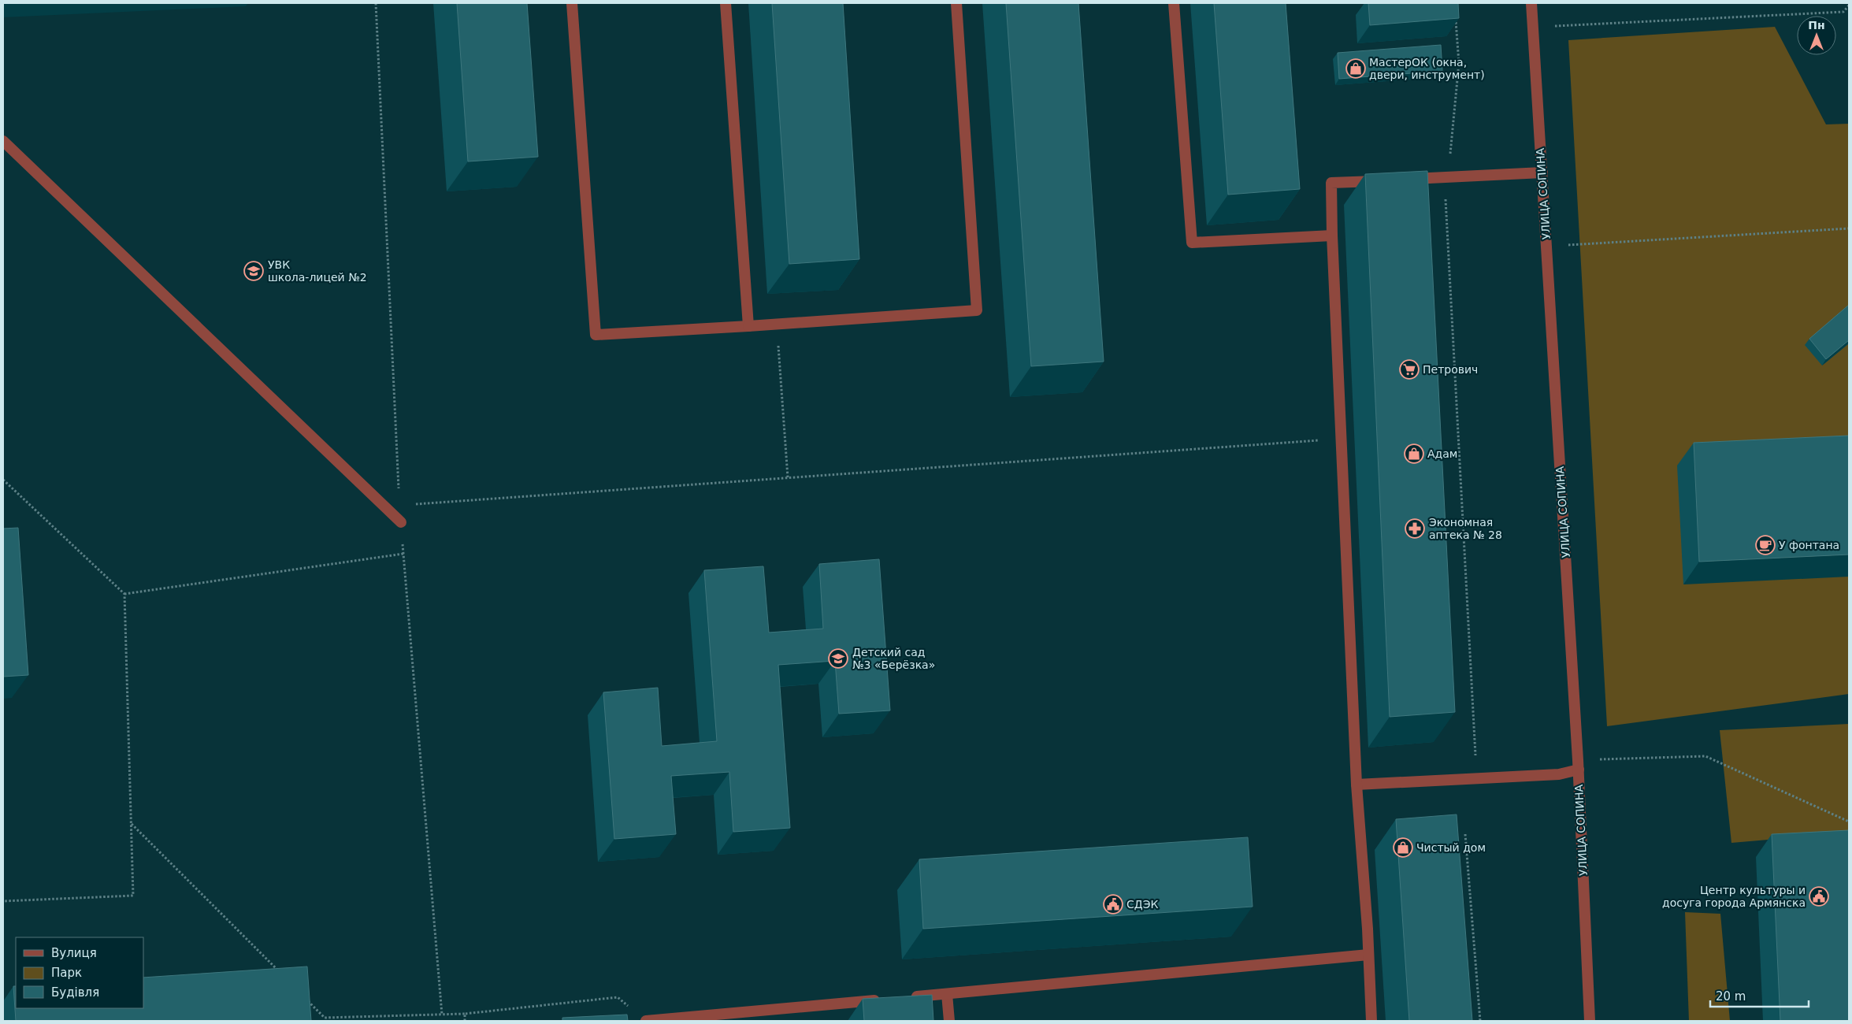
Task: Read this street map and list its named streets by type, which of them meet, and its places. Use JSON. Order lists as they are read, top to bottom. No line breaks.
{"streets":{"street":["УЛИЦА СОПИНА"]},"places":{"shop":["МастерОК (окна, двери, инструмент)","Адам","Чистый дом"],"school or university":["УВК школа-лицей №2","Детский сад №3 «Берёзка»"],"supermarket":["Петрович"],"pharmacy":["Экономная аптека № 28"],"cafe":["У фонтана"],"public building":["Центр культуры и досуга города Армянска","СДЭК"]},"legend":["Вулиця","Парк","Будівля"],"scale_bar":"20 m","north":"top"}
